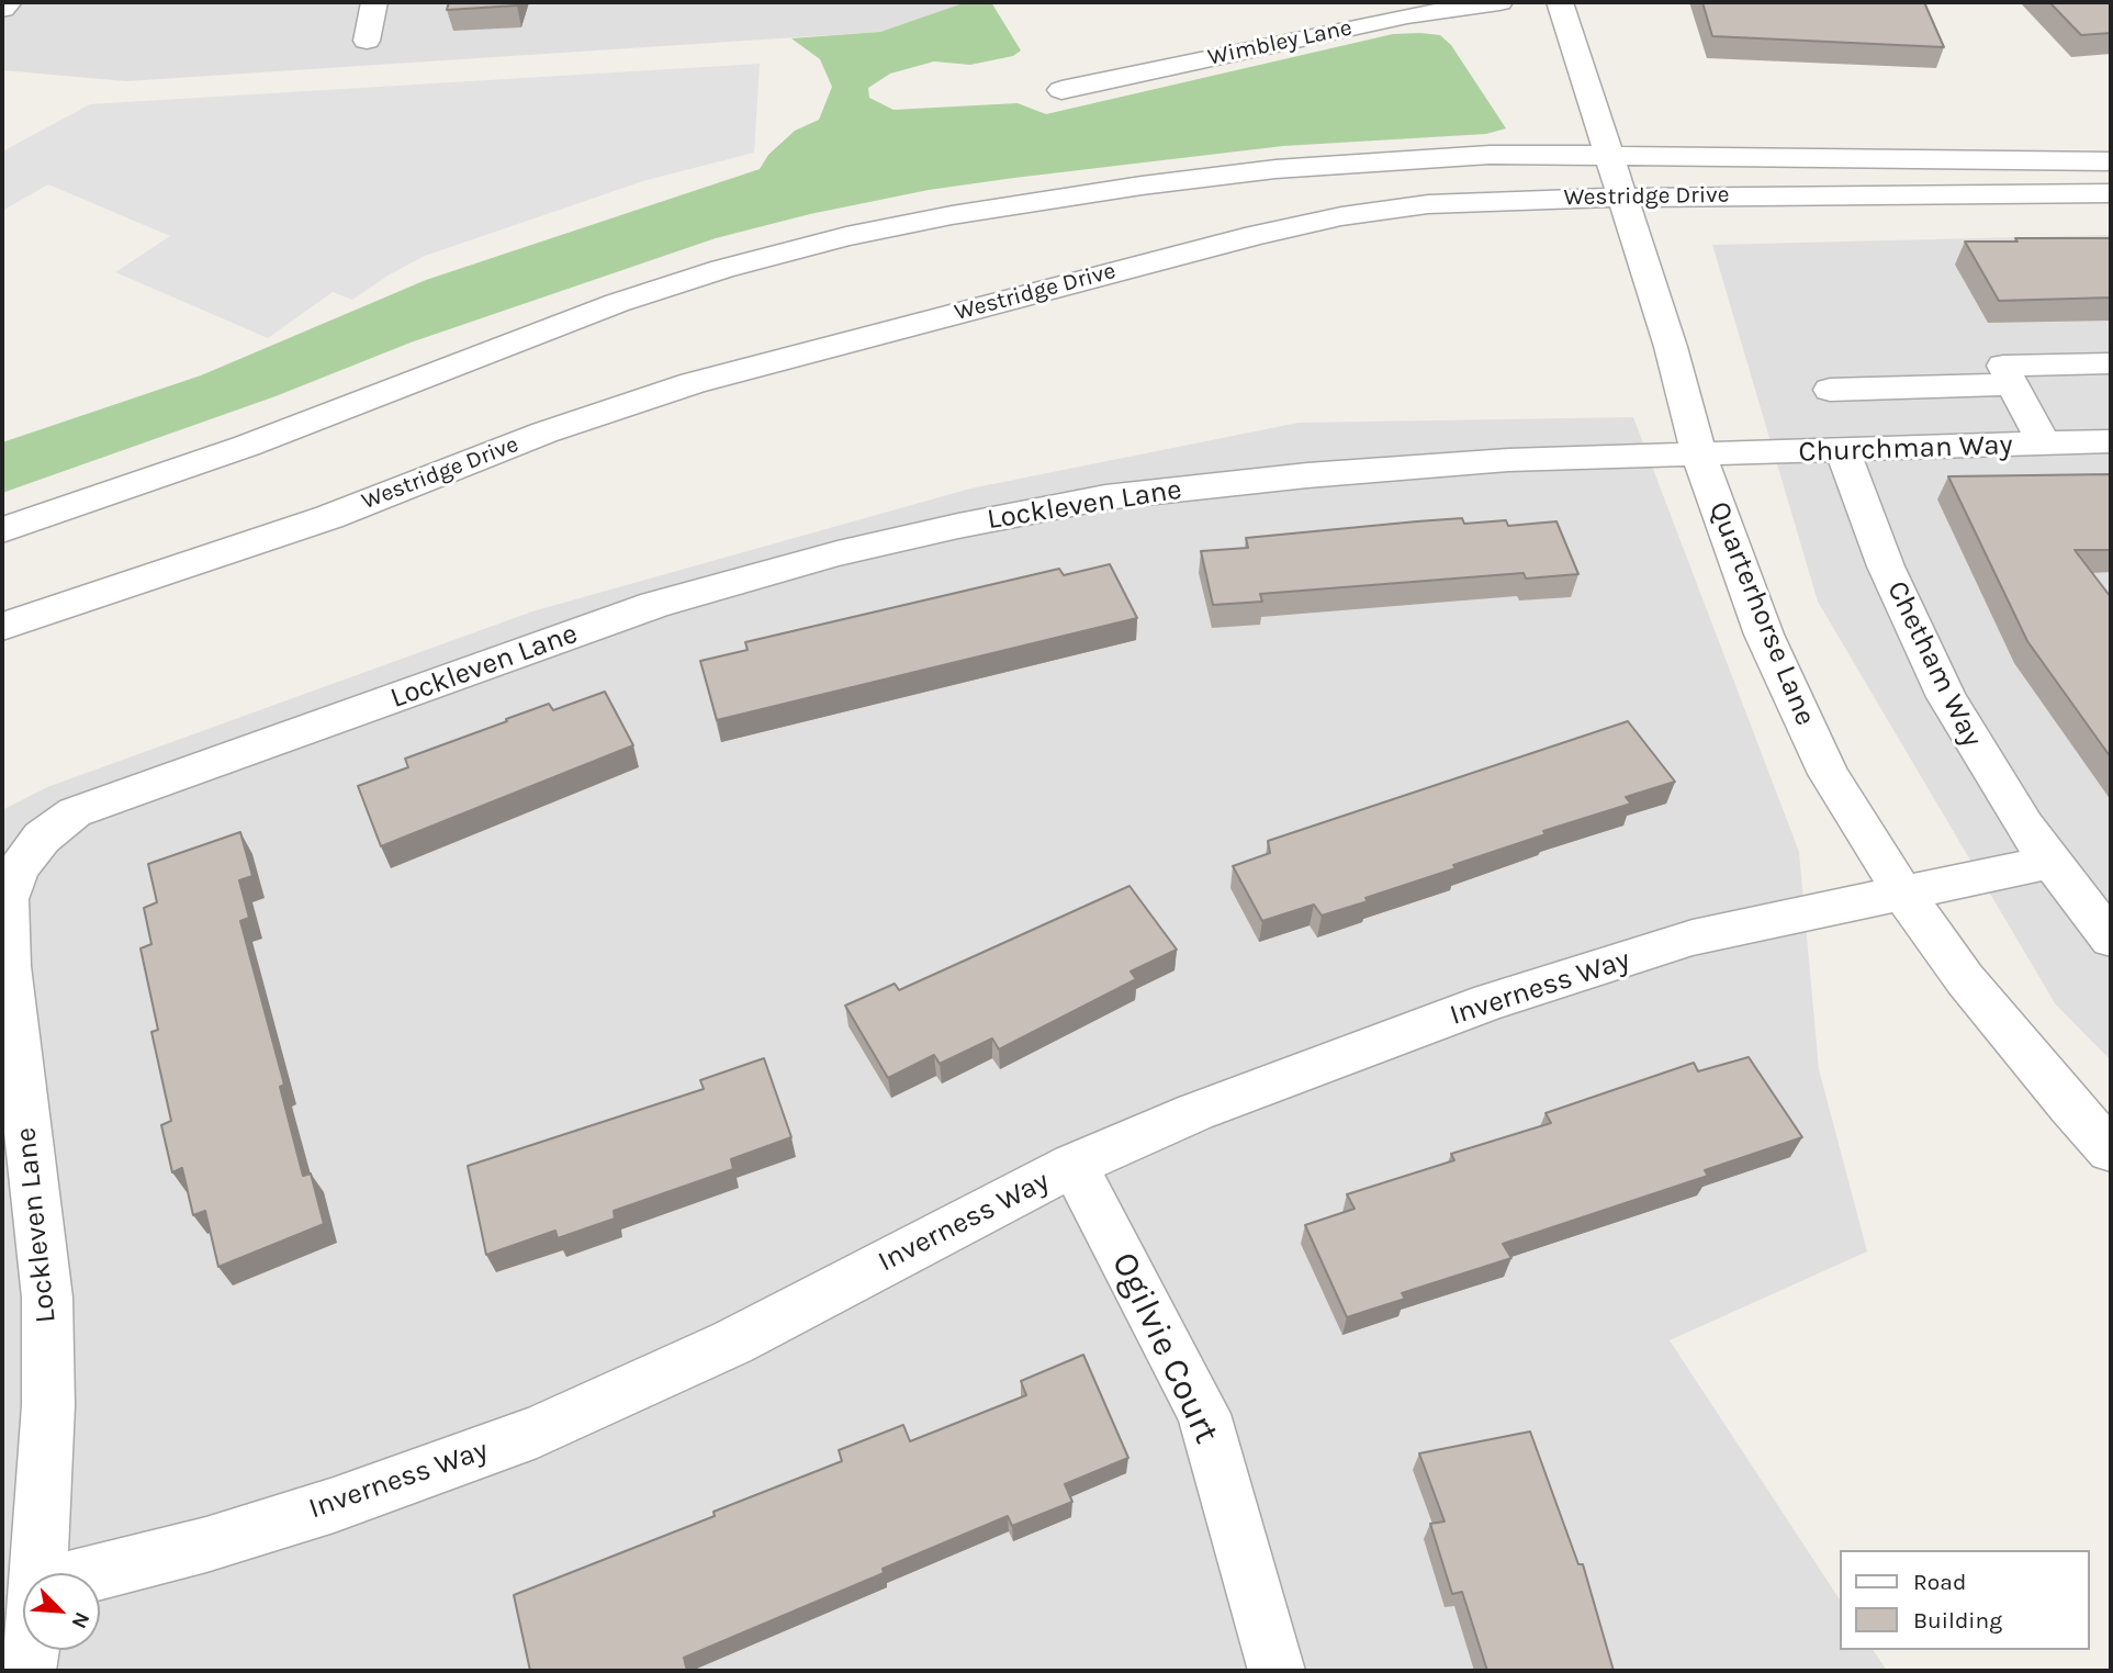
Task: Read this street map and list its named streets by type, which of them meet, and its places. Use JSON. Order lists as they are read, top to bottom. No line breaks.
{"streets":{"street":["Wimbley Lane","Westridge Drive","Churchman Way","Lockleven Lane","Quarterhorse Lane","Chetham Way","Inverness Way","Ogilvie Court"]},"crossings":[["Westridge Drive","Quarterhorse Lane"],["Churchman Way","Lockleven Lane"],["Churchman Way","Quarterhorse Lane"],["Churchman Way","Chetham Way"],["Lockleven Lane","Quarterhorse Lane"],["Quarterhorse Lane","Inverness Way"],["Inverness Way","Ogilvie Court"]],"legend":["Road","Building"],"north":"bottom right"}
